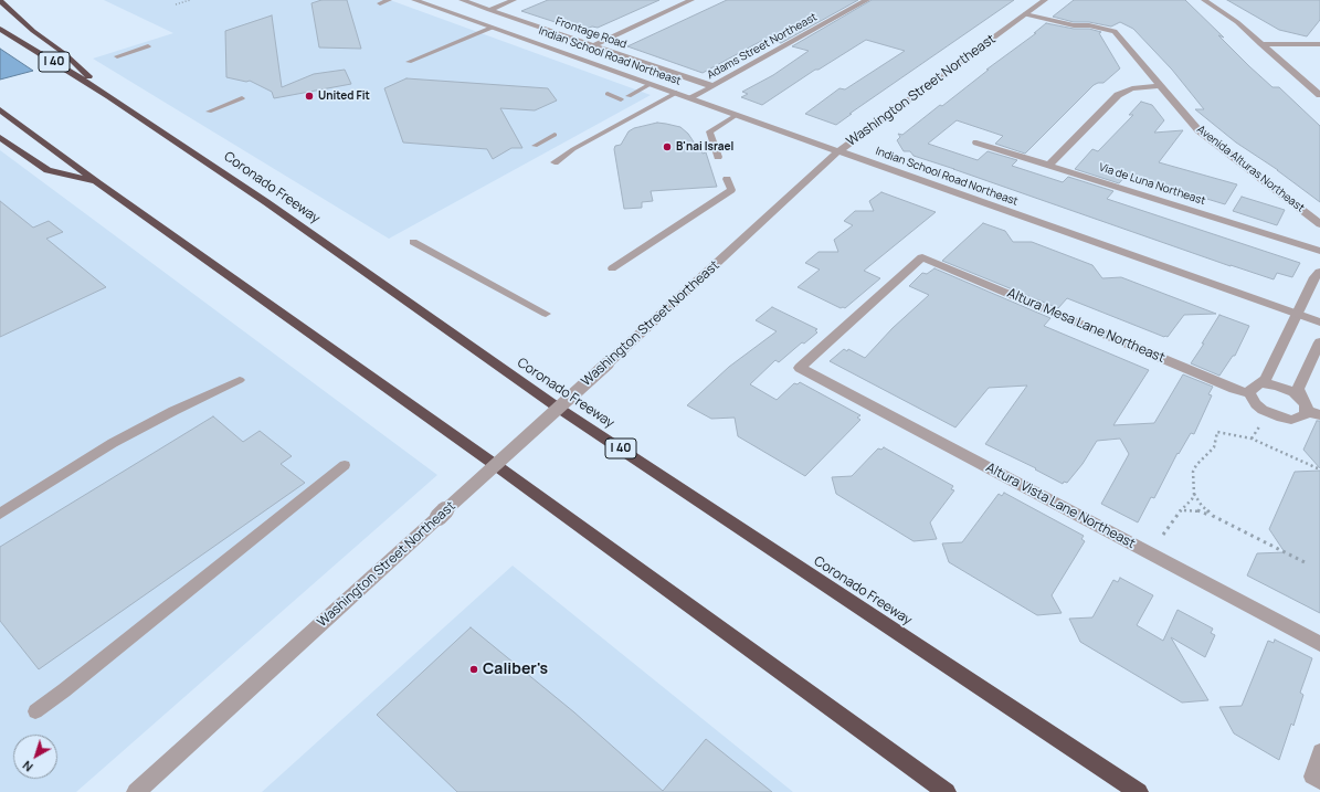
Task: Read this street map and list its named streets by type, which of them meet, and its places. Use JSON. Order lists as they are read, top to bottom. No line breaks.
{"streets":{"highway":["I 40","Coronado Freeway"],"street":["Frontage Road","Adams Street Northeast","Indian School Road Northeast","Washington Street Northeast","Avenida Alturas Northeast","Via de Luna Northeast","Altura Mesa Lane Northeast","Altura Vista Lane Northeast"]},"crossings":[["Frontage Road","Adams Street Northeast"],["Adams Street Northeast","Indian School Road Northeast"],["Indian School Road Northeast","Washington Street Northeast"],["Washington Street Northeast","Avenida Alturas Northeast"],["Altura Mesa Lane Northeast","Altura Vista Lane Northeast"]],"places":["United Fit","B'nai Israel","Caliber's"],"north":"bottom left"}
